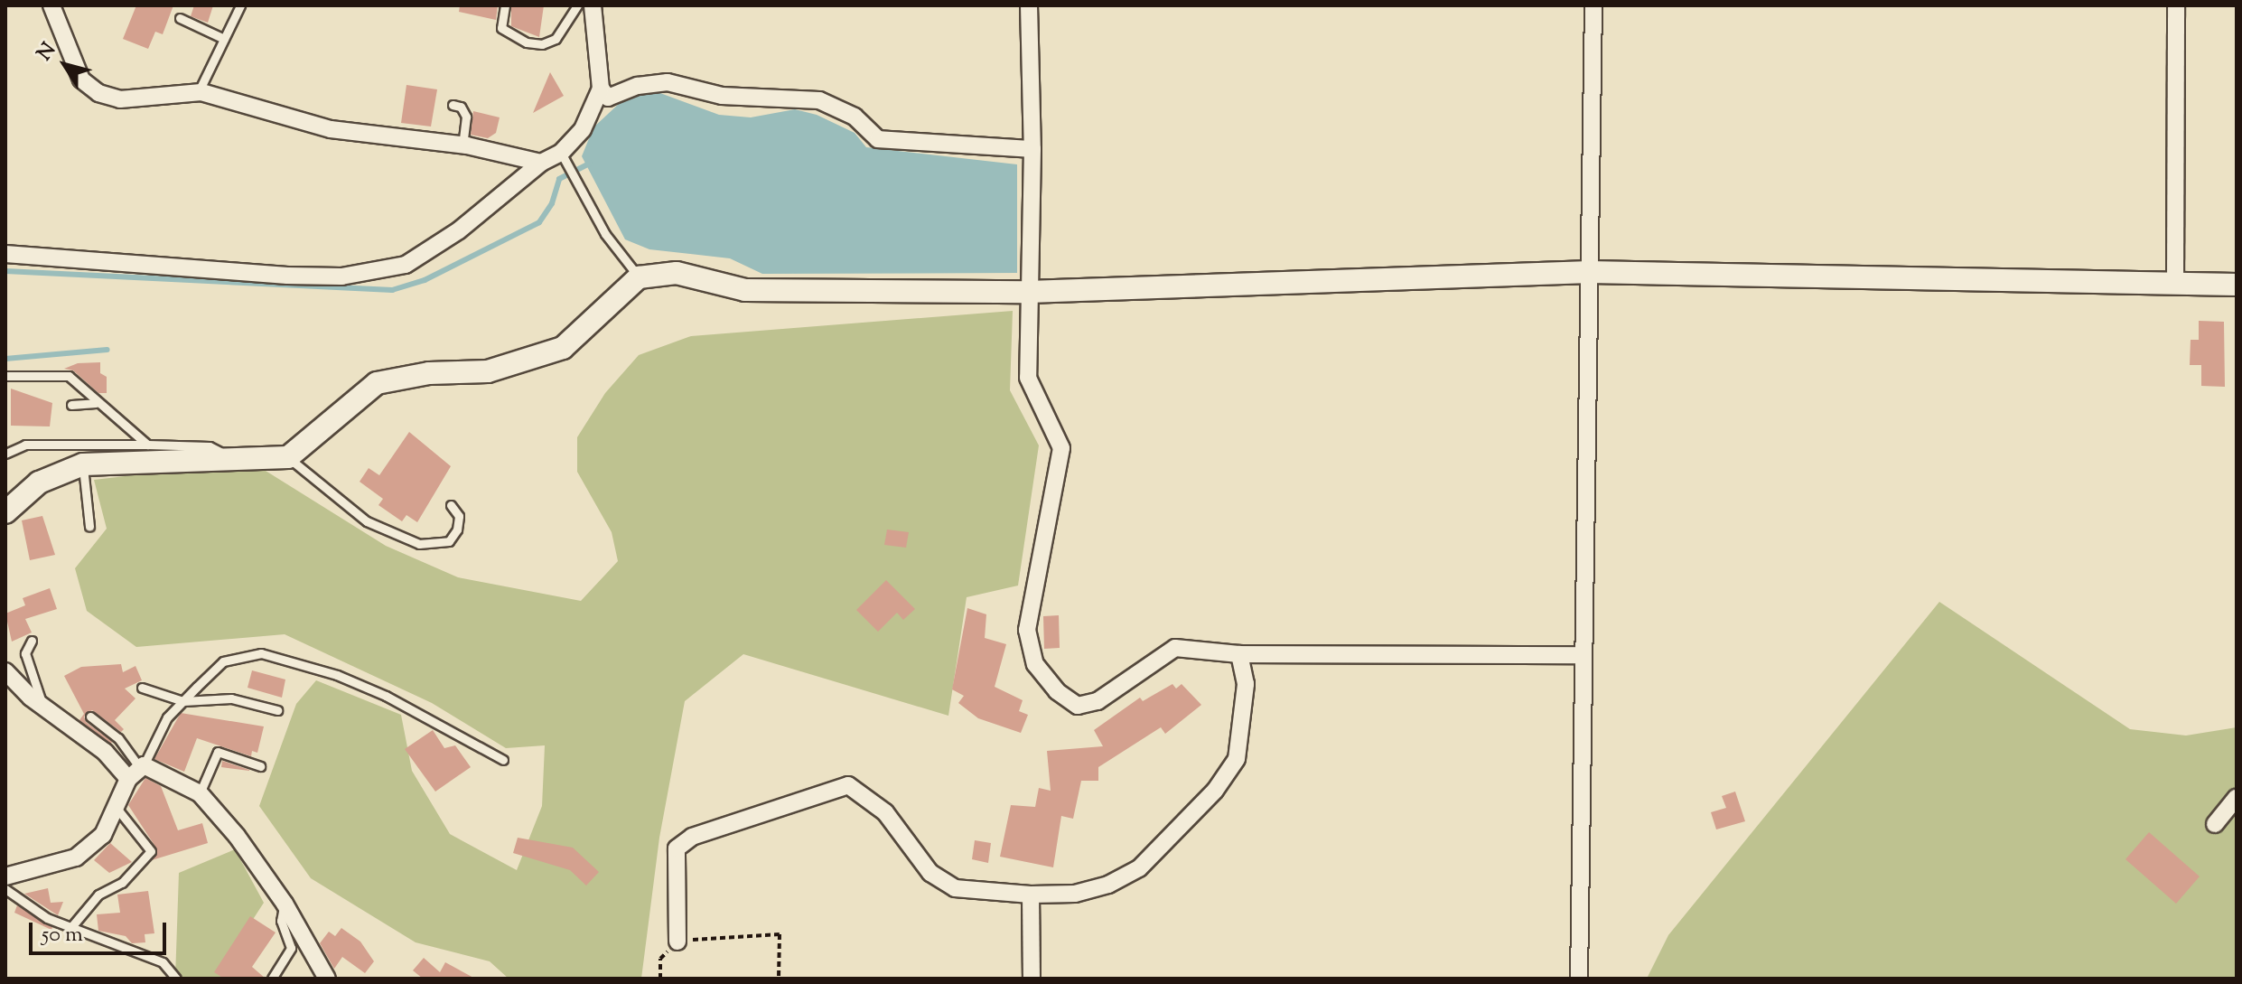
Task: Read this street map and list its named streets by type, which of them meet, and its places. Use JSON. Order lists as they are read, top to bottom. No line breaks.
{"scale_bar":"50 m","north":"top left"}
